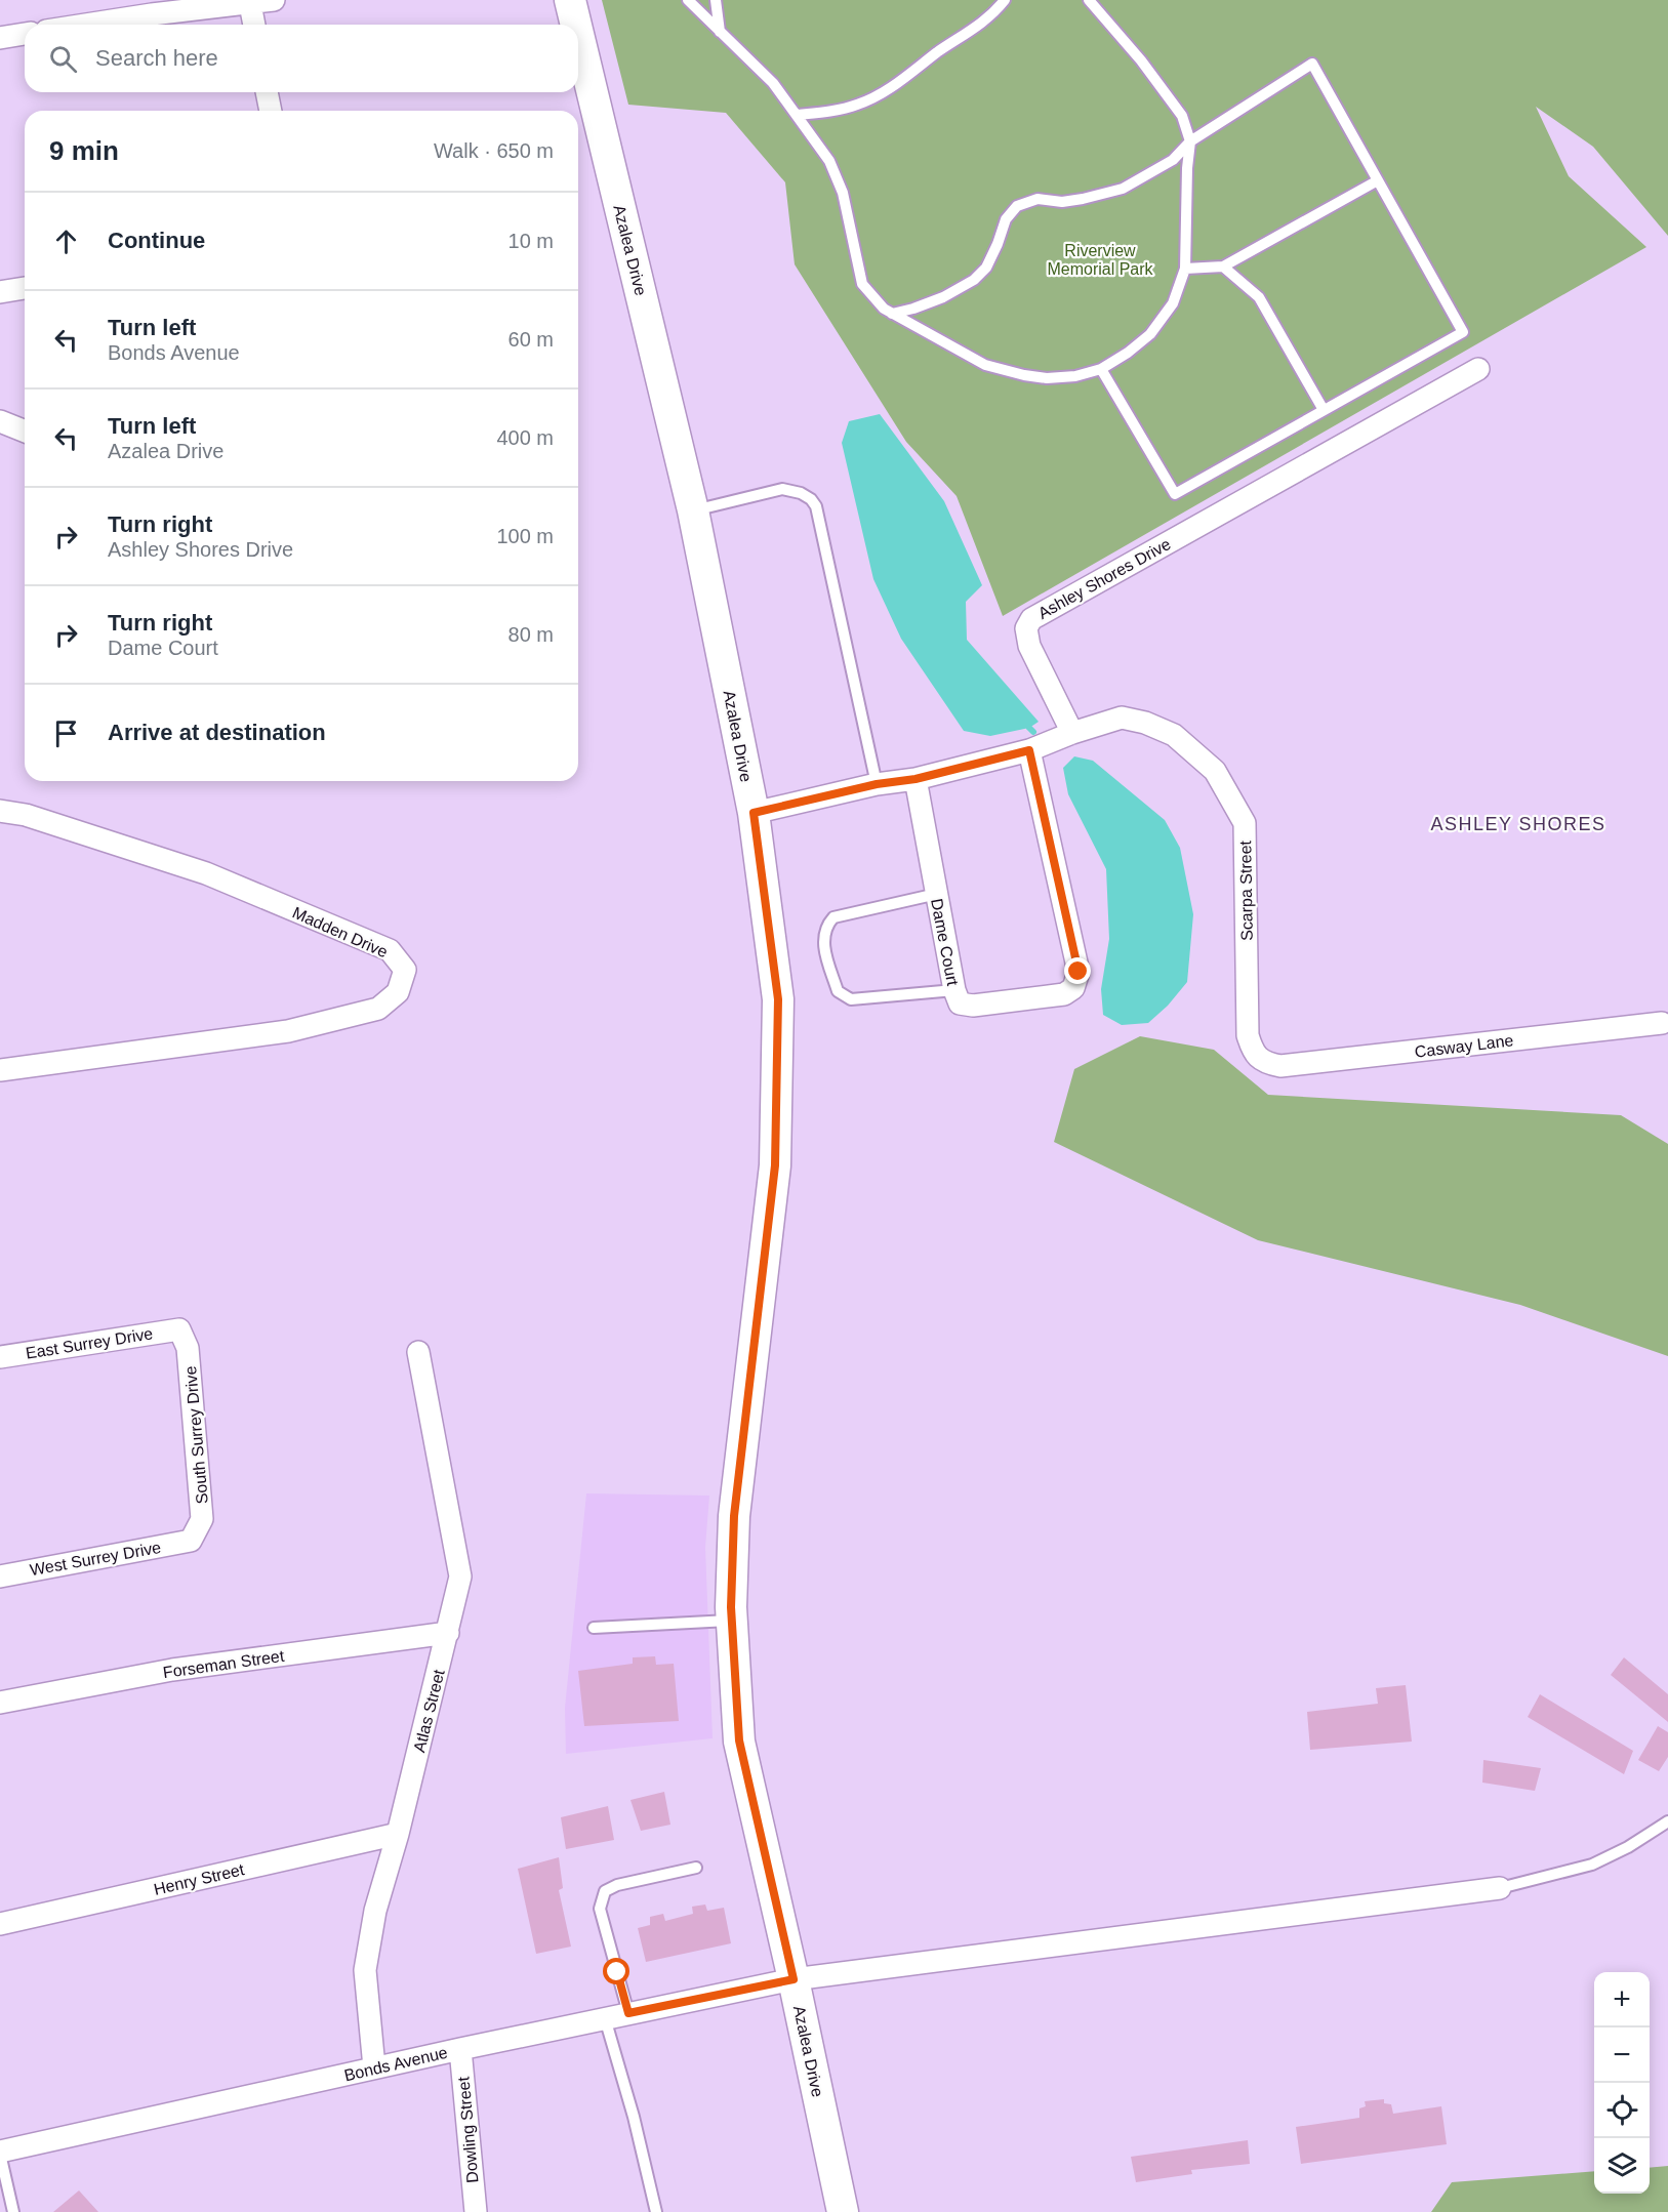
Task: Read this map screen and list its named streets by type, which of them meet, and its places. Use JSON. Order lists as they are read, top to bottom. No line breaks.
{"streets":{"street":["Azalea Drive","Ashley Shores Drive","Scarpa Street","Madden Drive","Dame Court","Casway Lane","East Surrey Drive","South Surrey Drive","West Surrey Drive","Forseman Street","Atlas Street","Henry Street","Bonds Avenue","Dowling Street"]},"crossings":[["Azalea Drive","Bonds Avenue"],["Ashley Shores Drive","Scarpa Street"],["Scarpa Street","Casway Lane"],["East Surrey Drive","South Surrey Drive"],["South Surrey Drive","West Surrey Drive"],["Forseman Street","Atlas Street"],["Atlas Street","Henry Street"],["Atlas Street","Bonds Avenue"],["Bonds Avenue","Dowling Street"]],"districts":["ASHLEY SHORES"],"parks":["Riverview Memorial Park"],"page":{"search":"Search here","heading":["9 min","Walk · 650 m"],"list":[["Continue","10 m"],["Turn left","Bonds Avenue","60 m"],["Turn left","Azalea Drive","400 m"],["Turn right","Ashley Shores Drive","100 m"],["Turn right","Dame Court","80 m"],"Arrive at destination"],"map_buttons":["+","−"]}}
